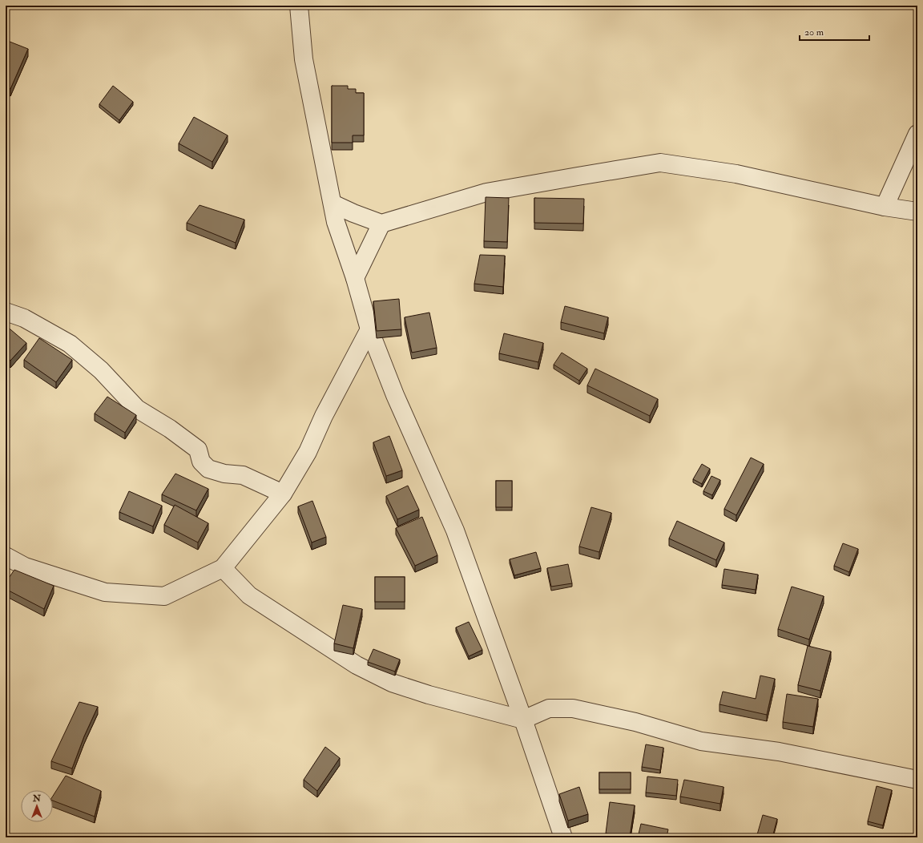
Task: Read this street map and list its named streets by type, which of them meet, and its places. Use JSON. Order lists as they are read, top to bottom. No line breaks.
{"scale_bar":"20 m","north":"top"}
